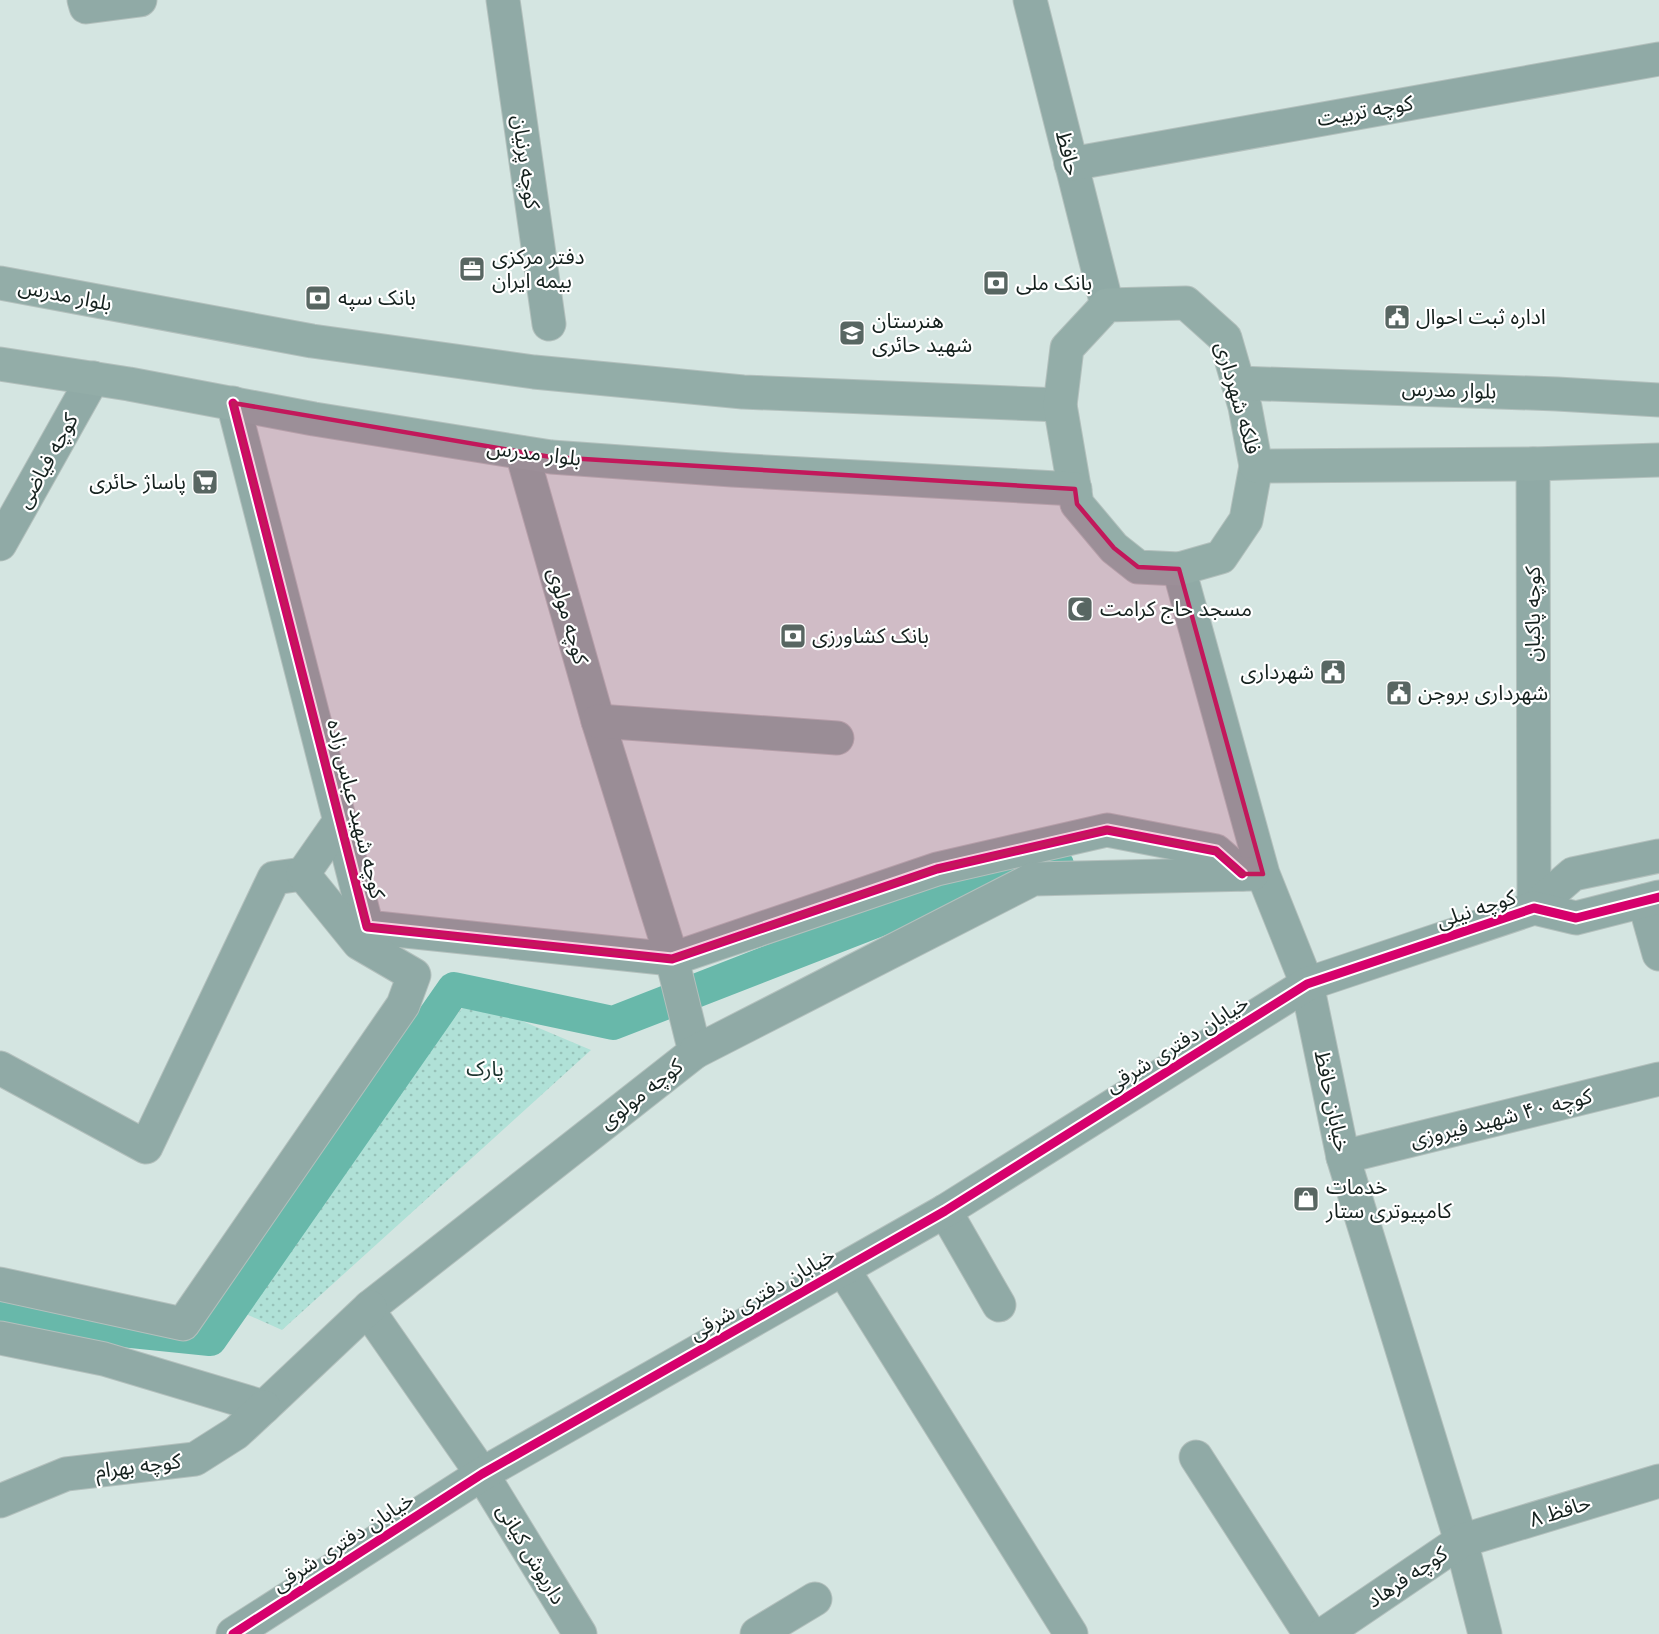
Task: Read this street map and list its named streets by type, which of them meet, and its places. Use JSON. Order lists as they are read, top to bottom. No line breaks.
{"streets":{"main road":["بلوار مدرس","فلکه شهرداری"],"street":["کوچه تربیت","حافظ","کوچه پرنیان","کوچه فیاضی","کوچه پاکبان","کوچه مولوی","کوچه شهید عباس زاده","کوچه نیلی","خیابان دفتری شرقی","خیابان حافظ","کوچه ۴۰ شهید فیروزی","کوچه بهرام","حافظ ۸","داریوش کیانی","کوچه فرهاد"]},"crossings":[["کوچه تربیت","حافظ"],["حافظ","فلکه شهرداری"],["بلوار مدرس","فلکه شهرداری"],["بلوار مدرس","کوچه فیاضی"],["بلوار مدرس","کوچه مولوی"],["بلوار مدرس","کوچه شهید عباس زاده"],["فلکه شهرداری","خیابان حافظ"],["کوچه پاکبان","کوچه نیلی"],["کوچه مولوی","کوچه شهید عباس زاده"],["کوچه مولوی","کوچه بهرام"],["کوچه نیلی","خیابان دفتری شرقی"],["کوچه نیلی","خیابان حافظ"],["خیابان دفتری شرقی","خیابان حافظ"],["خیابان دفتری شرقی","داریوش کیانی"],["خیابان حافظ","کوچه ۴۰ شهید فیروزی"],["خیابان حافظ","حافظ ۸"],["خیابان حافظ","کوچه فرهاد"],["حافظ ۸","کوچه فرهاد"]],"parks":["پارک"],"places":{"office":["دفتر مرکزی بیمه ایران"],"bank":["بانک ملی","بانک سپه","بانک کشاورزی"],"public building":["اداره ثبت احوال","شهرداری","شهرداری بروجن"],"school or university":["هنرستان شهید حائری"],"supermarket":["پاساژ حائری"],"mosque":["مسجد حاج کرامت"],"shop":["خدمات کامپیوتری ستار"]}}
